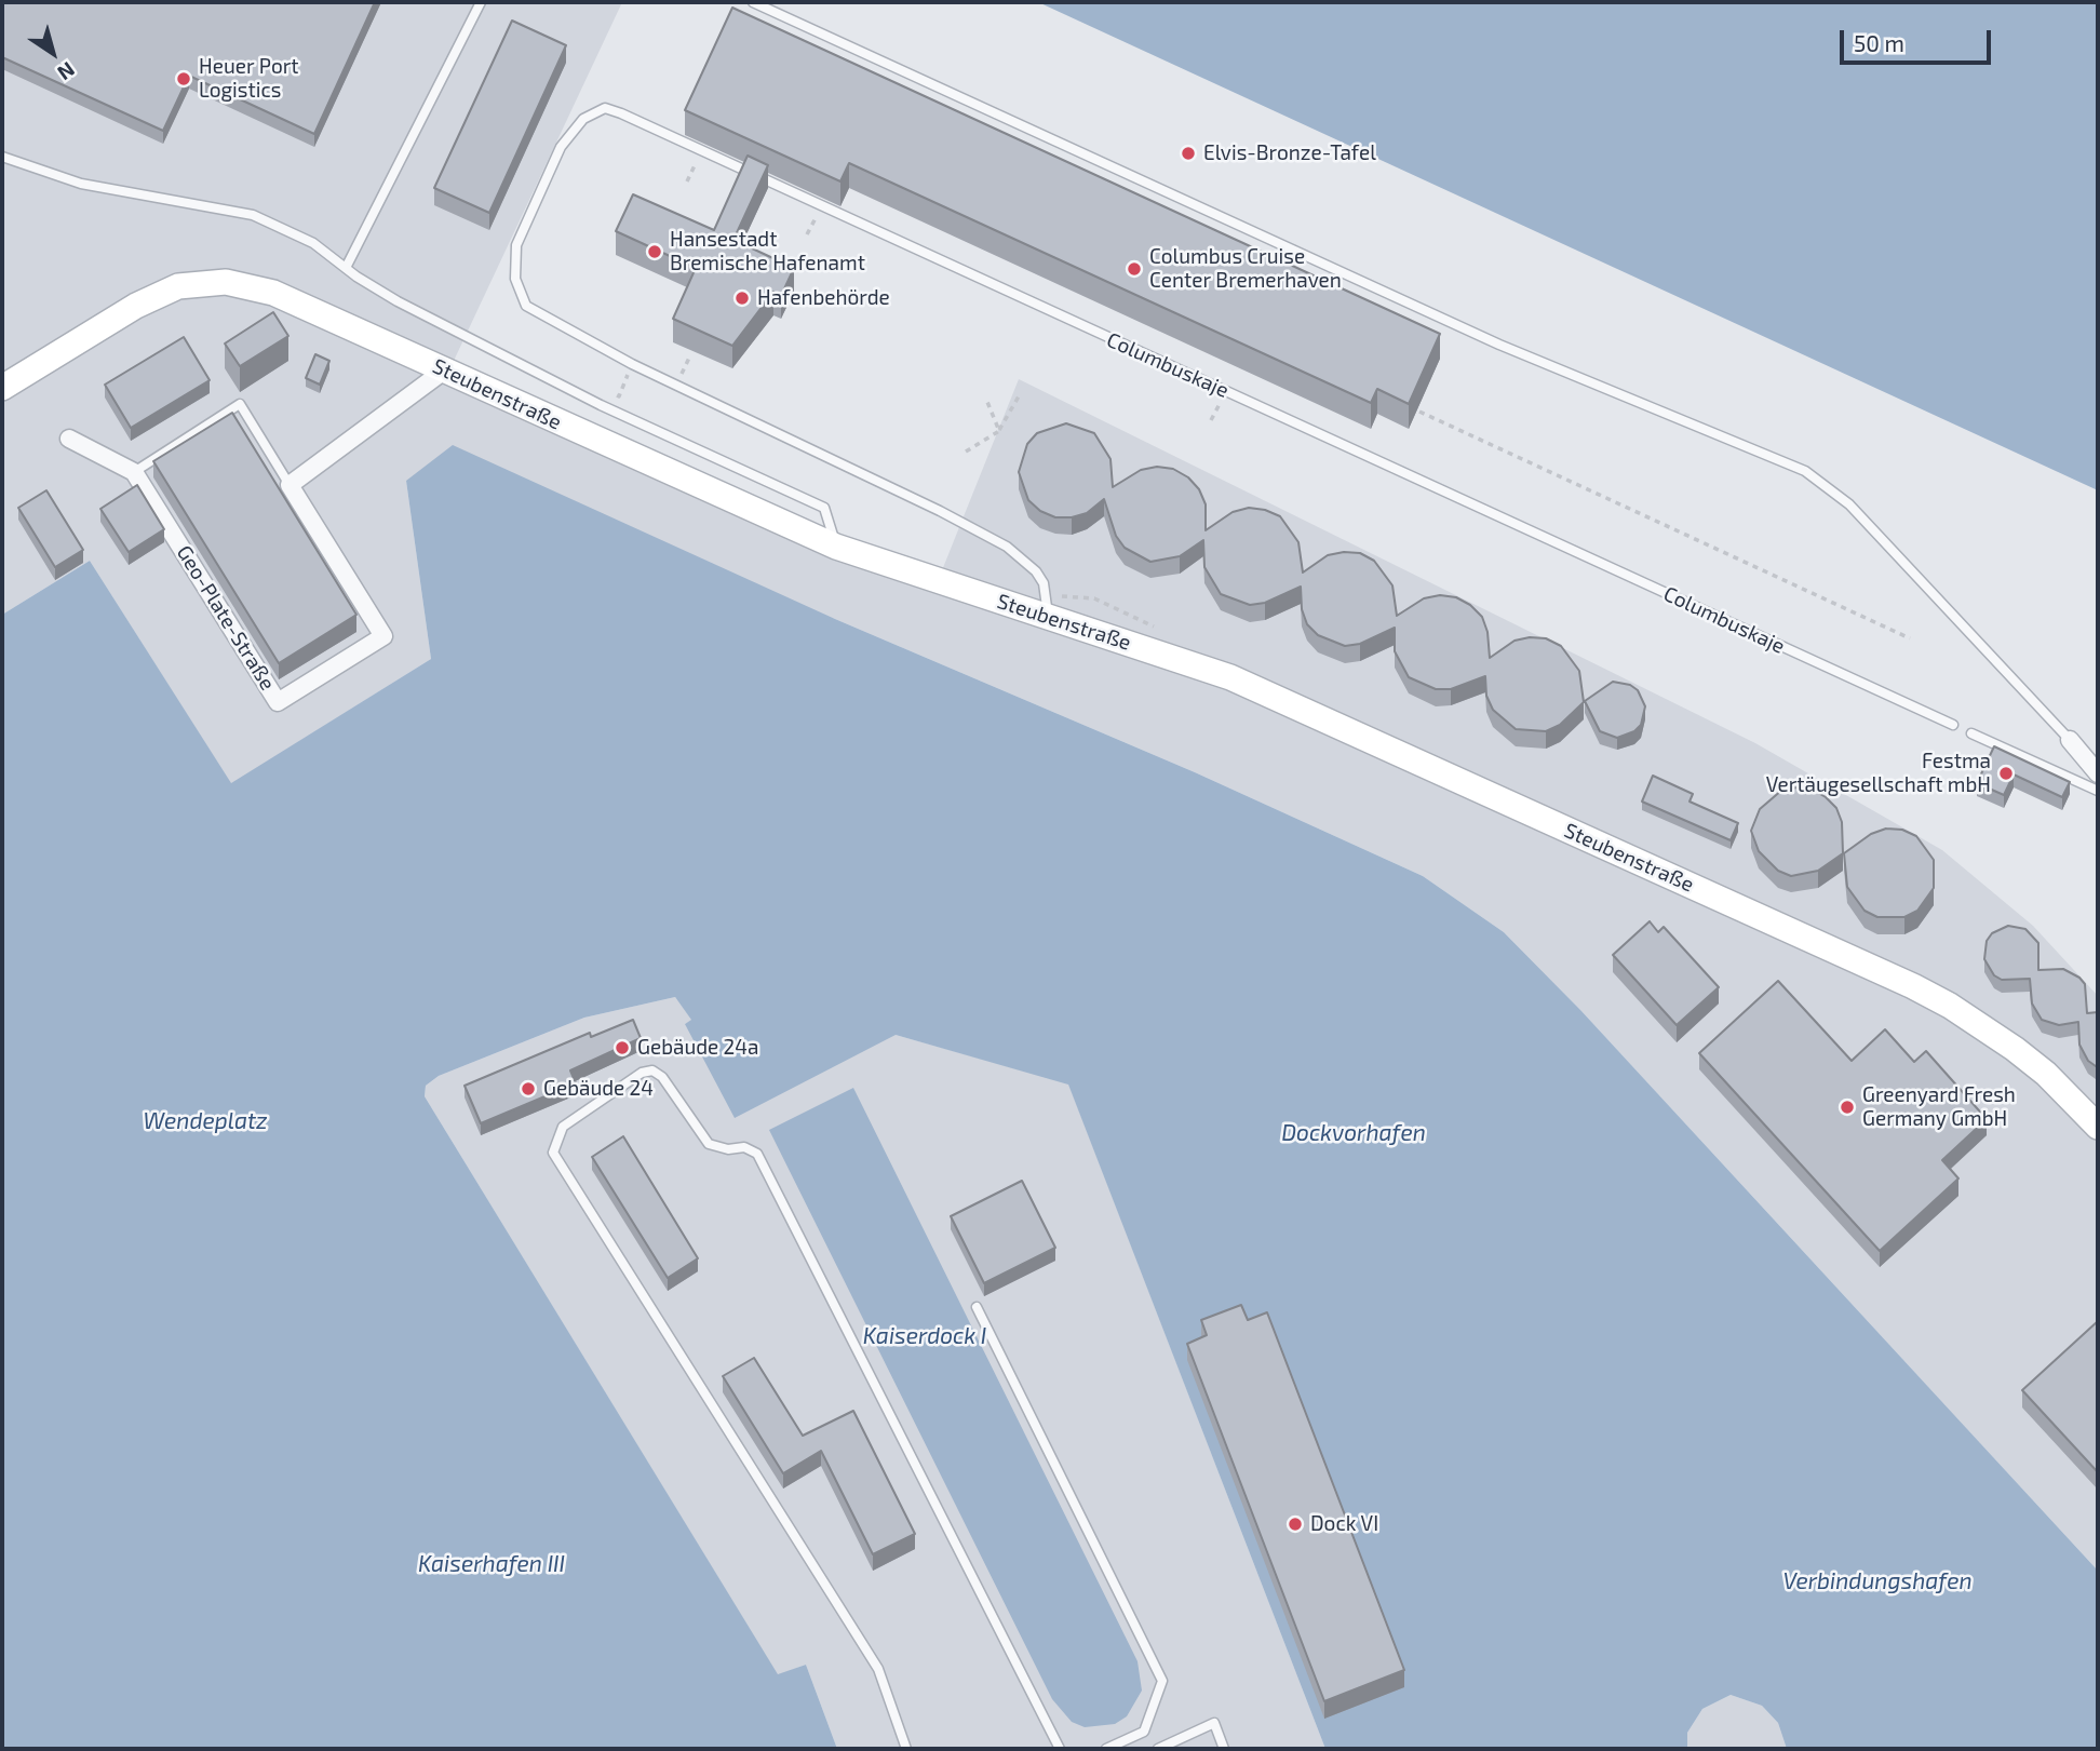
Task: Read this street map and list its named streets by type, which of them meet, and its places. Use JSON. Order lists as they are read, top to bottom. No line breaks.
{"streets":{"street":["Steubenstraße","Geo-Plate-Straße"],"lane":["Columbuskaje"]},"crossings":[["Columbuskaje","Steubenstraße"]],"water":["Wendeplatz","Dockvorhafen","Kaiserdock I","Kaiserhafen III","Verbindungshafen"],"places":["Heuer Port Logistics","Elvis-Bronze-Tafel","Hansestadt Bremische Hafenamt","Columbus Cruise Center Bremerhaven","Hafenbehörde","Festma Vertäugesellschaft mbH","Gebäude 24a","Gebäude 24","Greenyard Fresh Germany GmbH","Dock VI"],"scale_bar":"50 m","north":"bottom right"}
